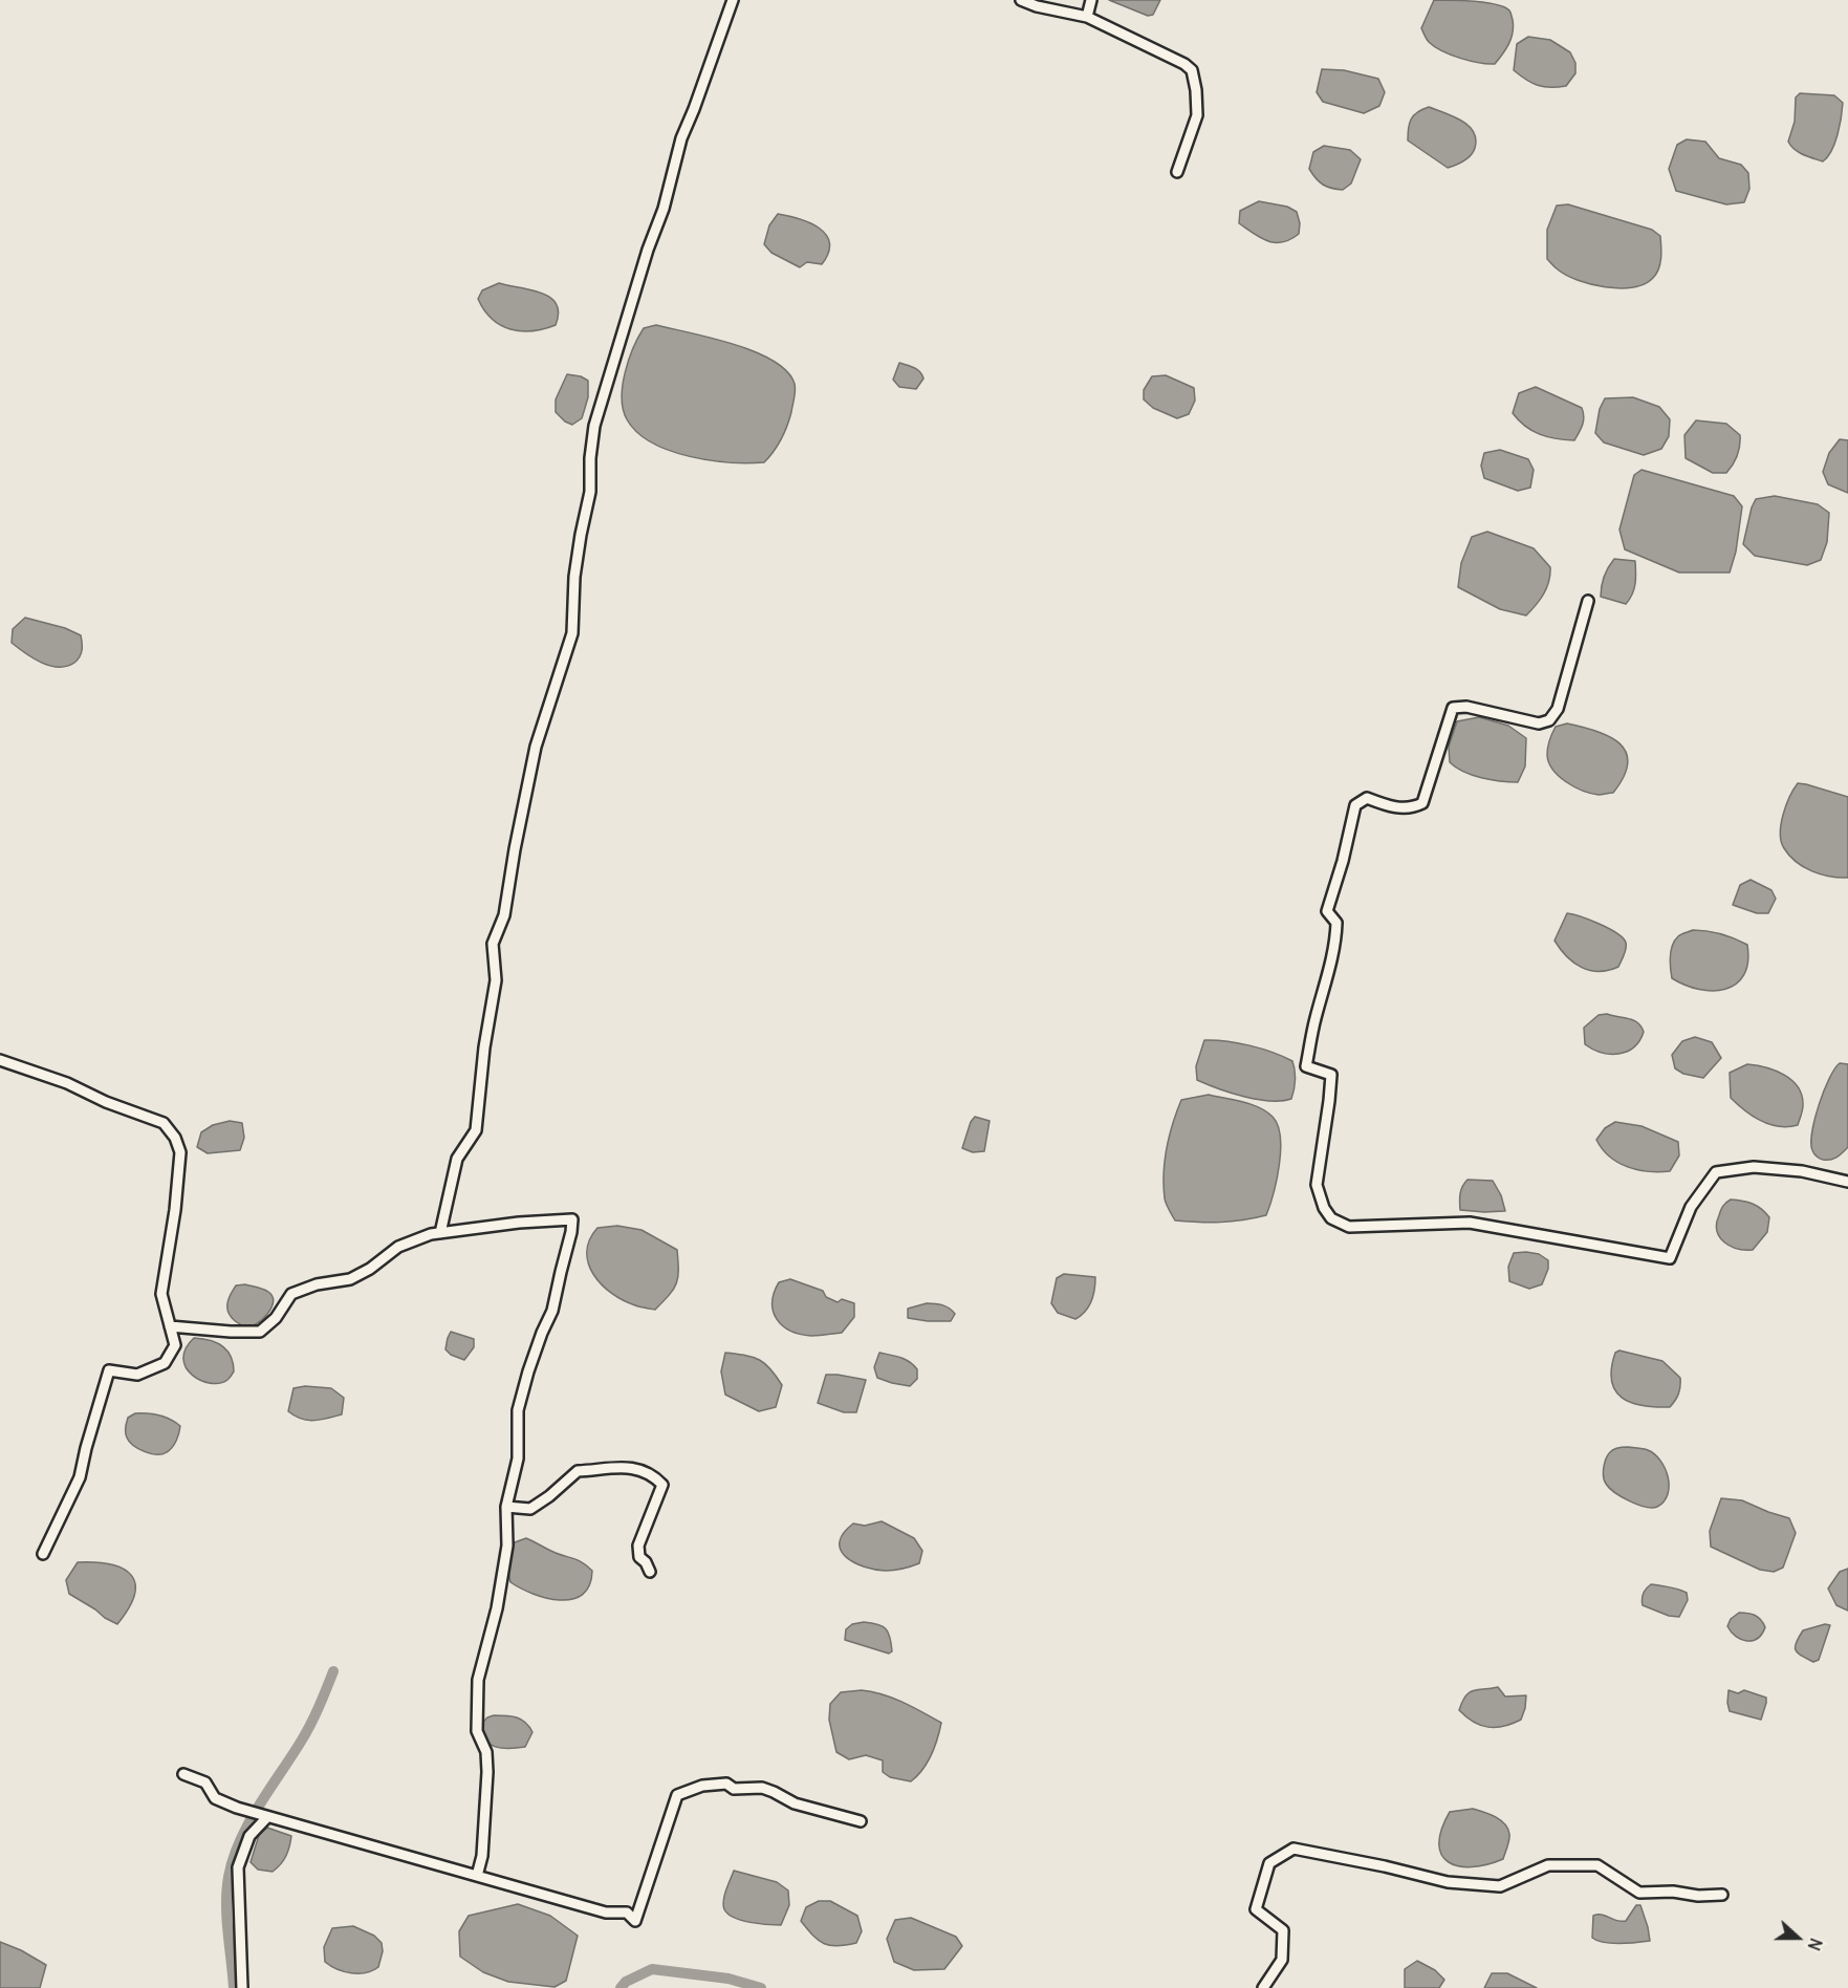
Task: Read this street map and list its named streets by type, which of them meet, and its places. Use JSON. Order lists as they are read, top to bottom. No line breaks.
{"north":"right"}
